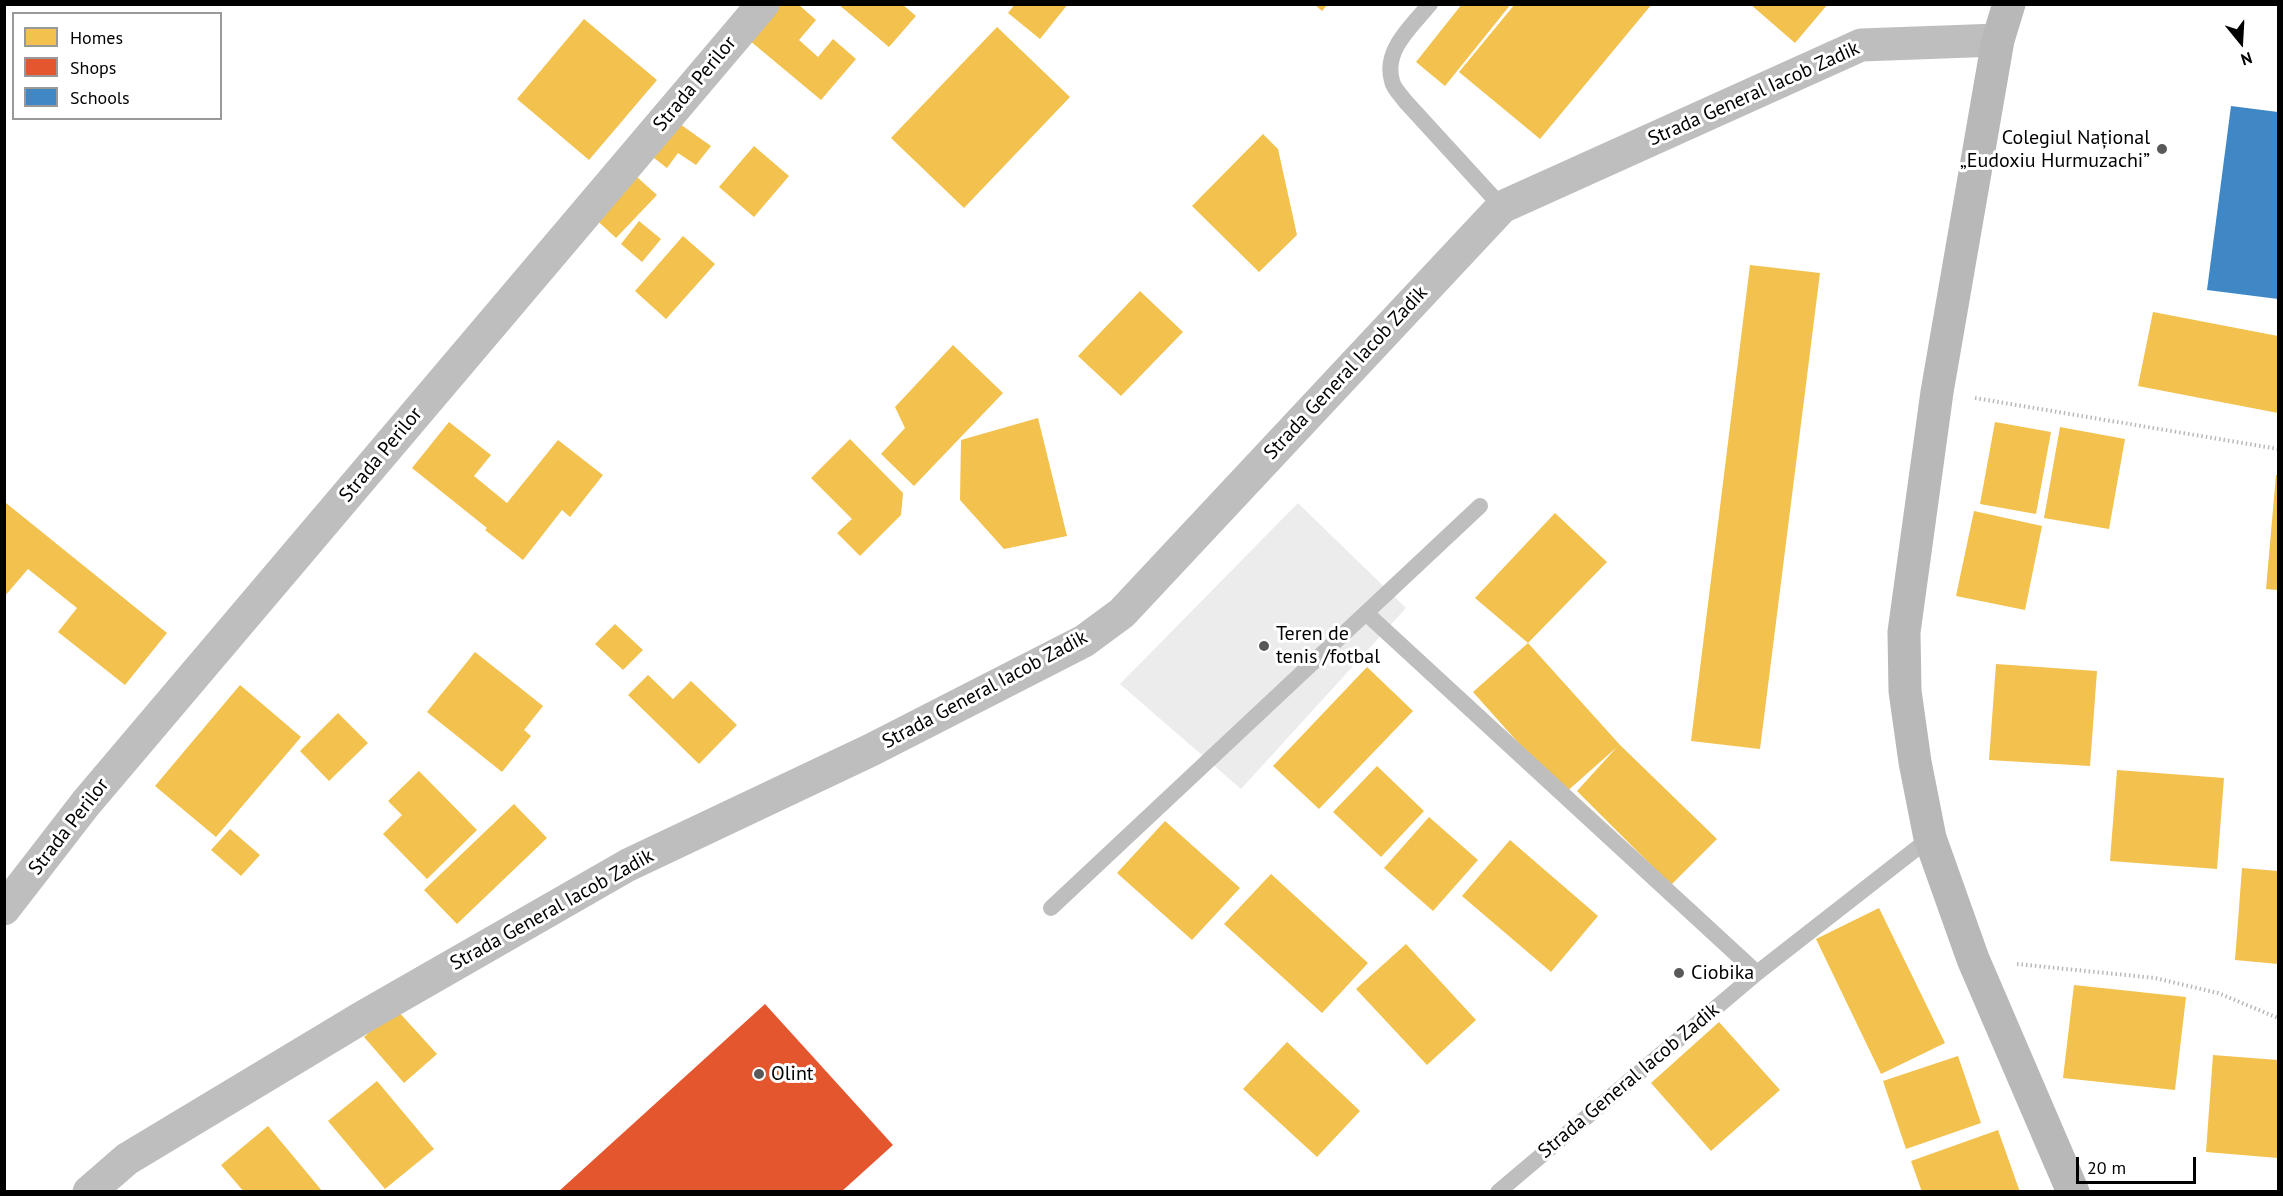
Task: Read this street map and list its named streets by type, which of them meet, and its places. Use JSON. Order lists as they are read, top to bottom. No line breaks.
{"streets":{"street":["Strada Perilor","Strada General Iacob Zadik"]},"places":["Colegiul Național „Eudoxiu Hurmuzachi”","Teren de tenis /fotbal","Ciobika","Olint"],"legend":["Homes","Shops","Schools"],"scale_bar":"20 m","north":"bottom"}
